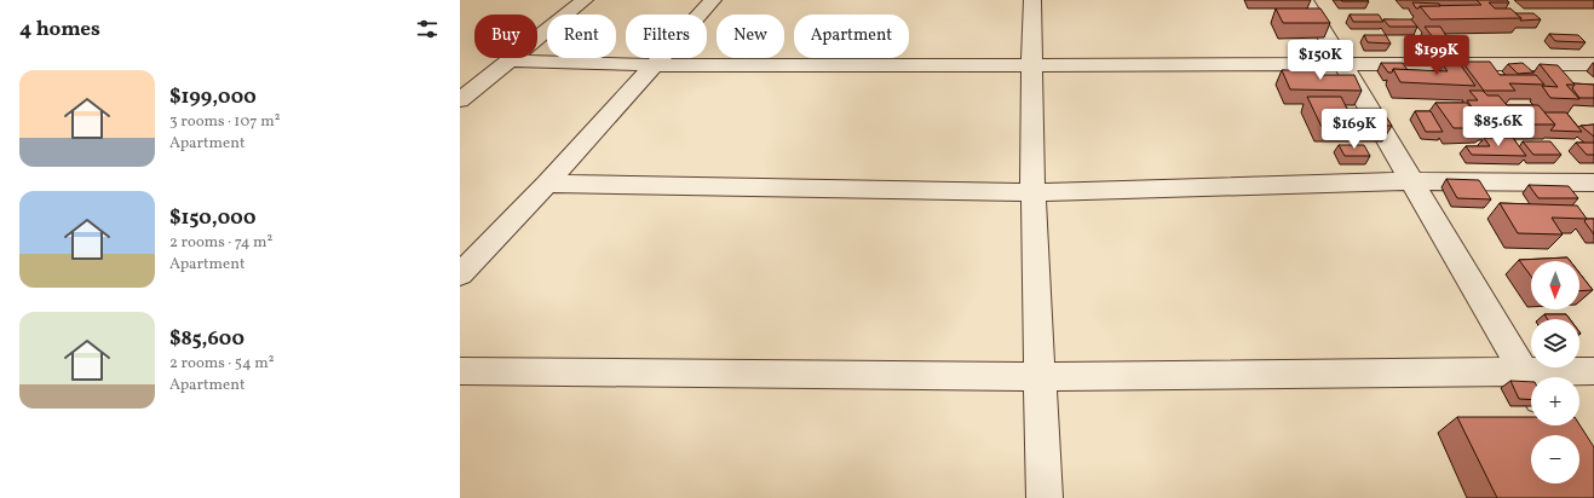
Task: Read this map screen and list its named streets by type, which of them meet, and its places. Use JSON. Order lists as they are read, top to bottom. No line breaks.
{"north":"bottom","page":{"heading":"4 homes","chip":["Buy","Rent","Filters","New","Apartment"],"price":["$199K","$150K","$85.6K","$169K"],"list":[{"name":"$199,000","note":"3 rooms · 107 m² · Apartment"},{"name":"$150,000","note":"2 rooms · 74 m² · Apartment"},{"name":"$85,600","note":"2 rooms · 54 m² · Apartment"}],"map_buttons":["+","−"]}}
